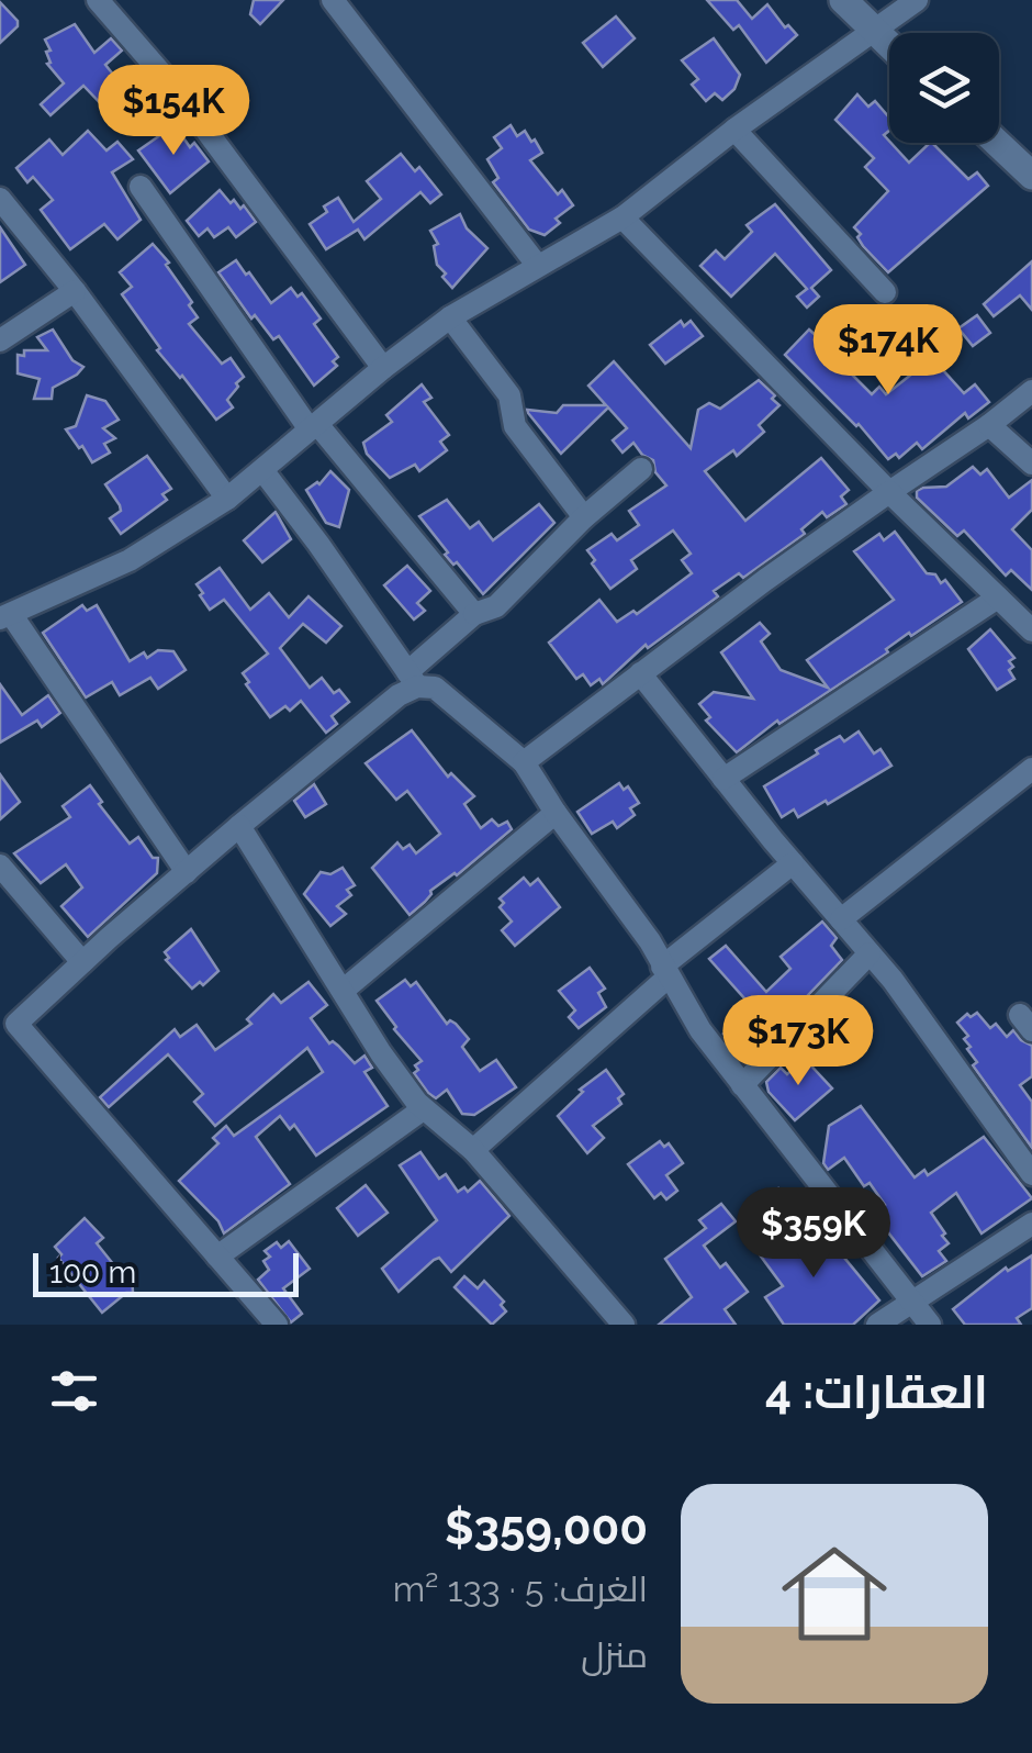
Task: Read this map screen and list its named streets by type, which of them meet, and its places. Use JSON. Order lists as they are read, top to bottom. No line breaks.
{"scale_bar":"100 m","page":{"price":["$154K","$174K","$173K","$359K"],"scale":"100 m","heading":"العقارات: 4","list":[{"name":"$359,000","note":"الغرف: 5 · 133 m² · منزل"}]}}
